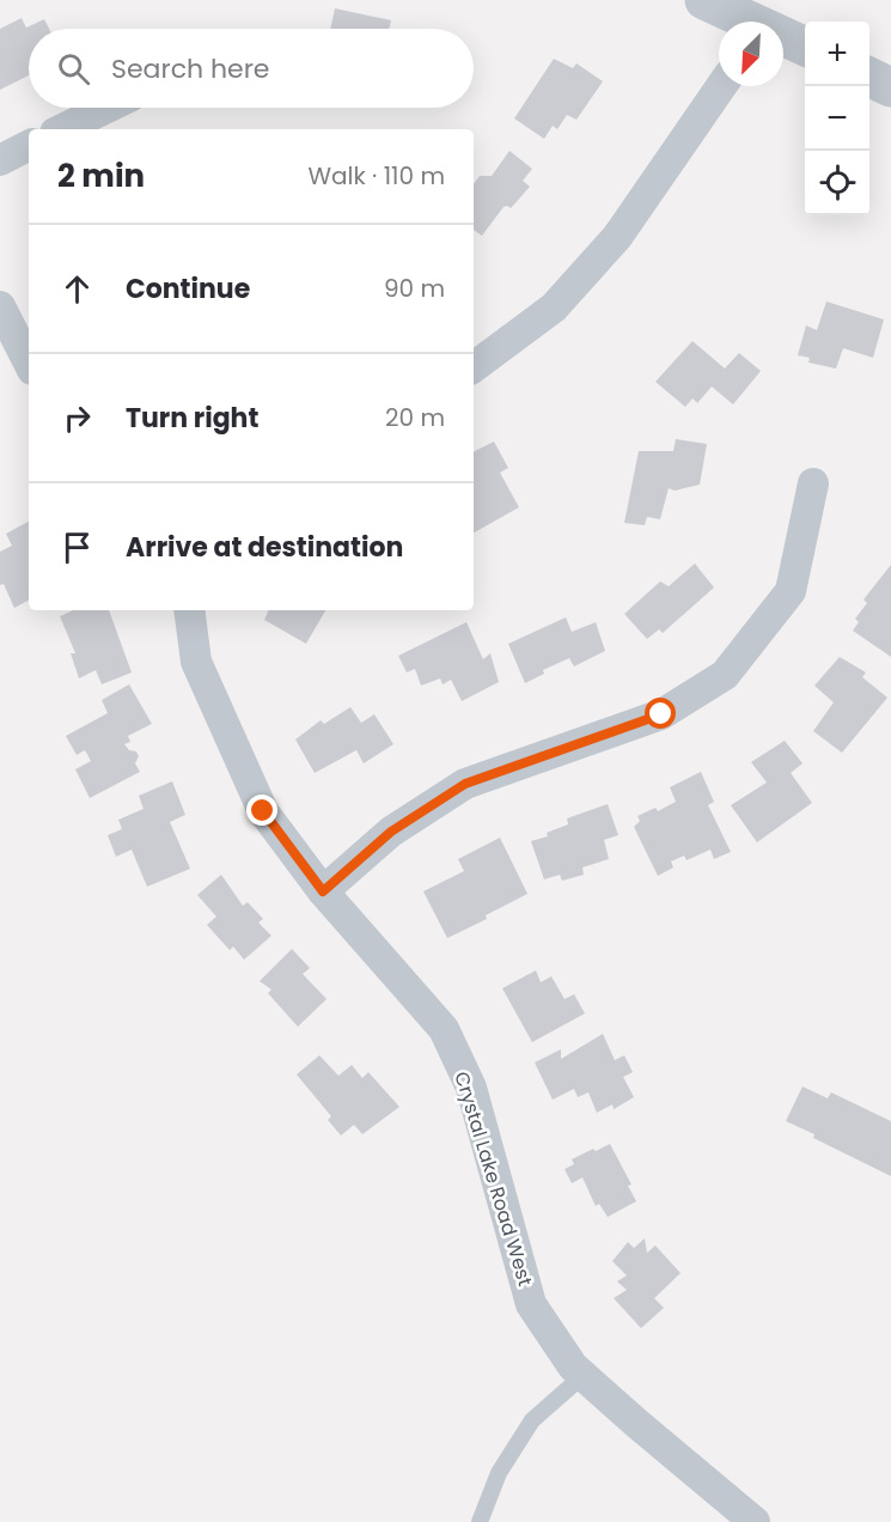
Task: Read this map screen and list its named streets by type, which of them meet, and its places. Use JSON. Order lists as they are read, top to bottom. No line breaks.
{"streets":{"street":["Crystal Lake Road West"]},"north":"bottom left","page":{"map_buttons":["+","−"],"search":"Search here","heading":["2 min","Walk · 110 m"],"list":[["Continue","90 m"],["Turn right","20 m"],"Arrive at destination"]}}
